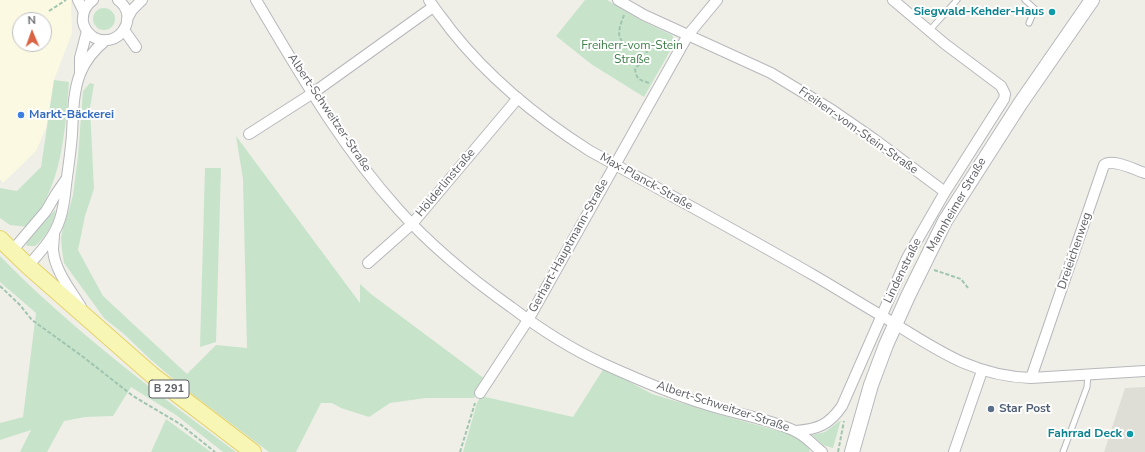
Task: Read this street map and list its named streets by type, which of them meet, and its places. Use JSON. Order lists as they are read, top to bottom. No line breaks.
{"streets":{"main road":["B 291"],"street":["Albert-Schweitzer-Straße","Freiherr-vom-Stein-Straße","Max-Planck-Straße","Hölderlinstraße","Mannheimer Straße","Gerhart-Hauptmann-Straße","Dreieichenweg","Lindenstraße"]},"crossings":[["Albert-Schweitzer-Straße","Hölderlinstraße"],["Albert-Schweitzer-Straße","Gerhart-Hauptmann-Straße"],["Albert-Schweitzer-Straße","Lindenstraße"],["Freiherr-vom-Stein-Straße","Gerhart-Hauptmann-Straße"],["Freiherr-vom-Stein-Straße","Lindenstraße"],["Max-Planck-Straße","Hölderlinstraße"],["Max-Planck-Straße","Mannheimer Straße"],["Max-Planck-Straße","Gerhart-Hauptmann-Straße"],["Max-Planck-Straße","Dreieichenweg"],["Max-Planck-Straße","Lindenstraße"]],"parks":["Freiherr-vom-Stein Straße"],"places":["Siegwald-Kehder-Haus","Markt-Bäckerei","Star Post","Fahrrad Deck"],"north":"top"}
